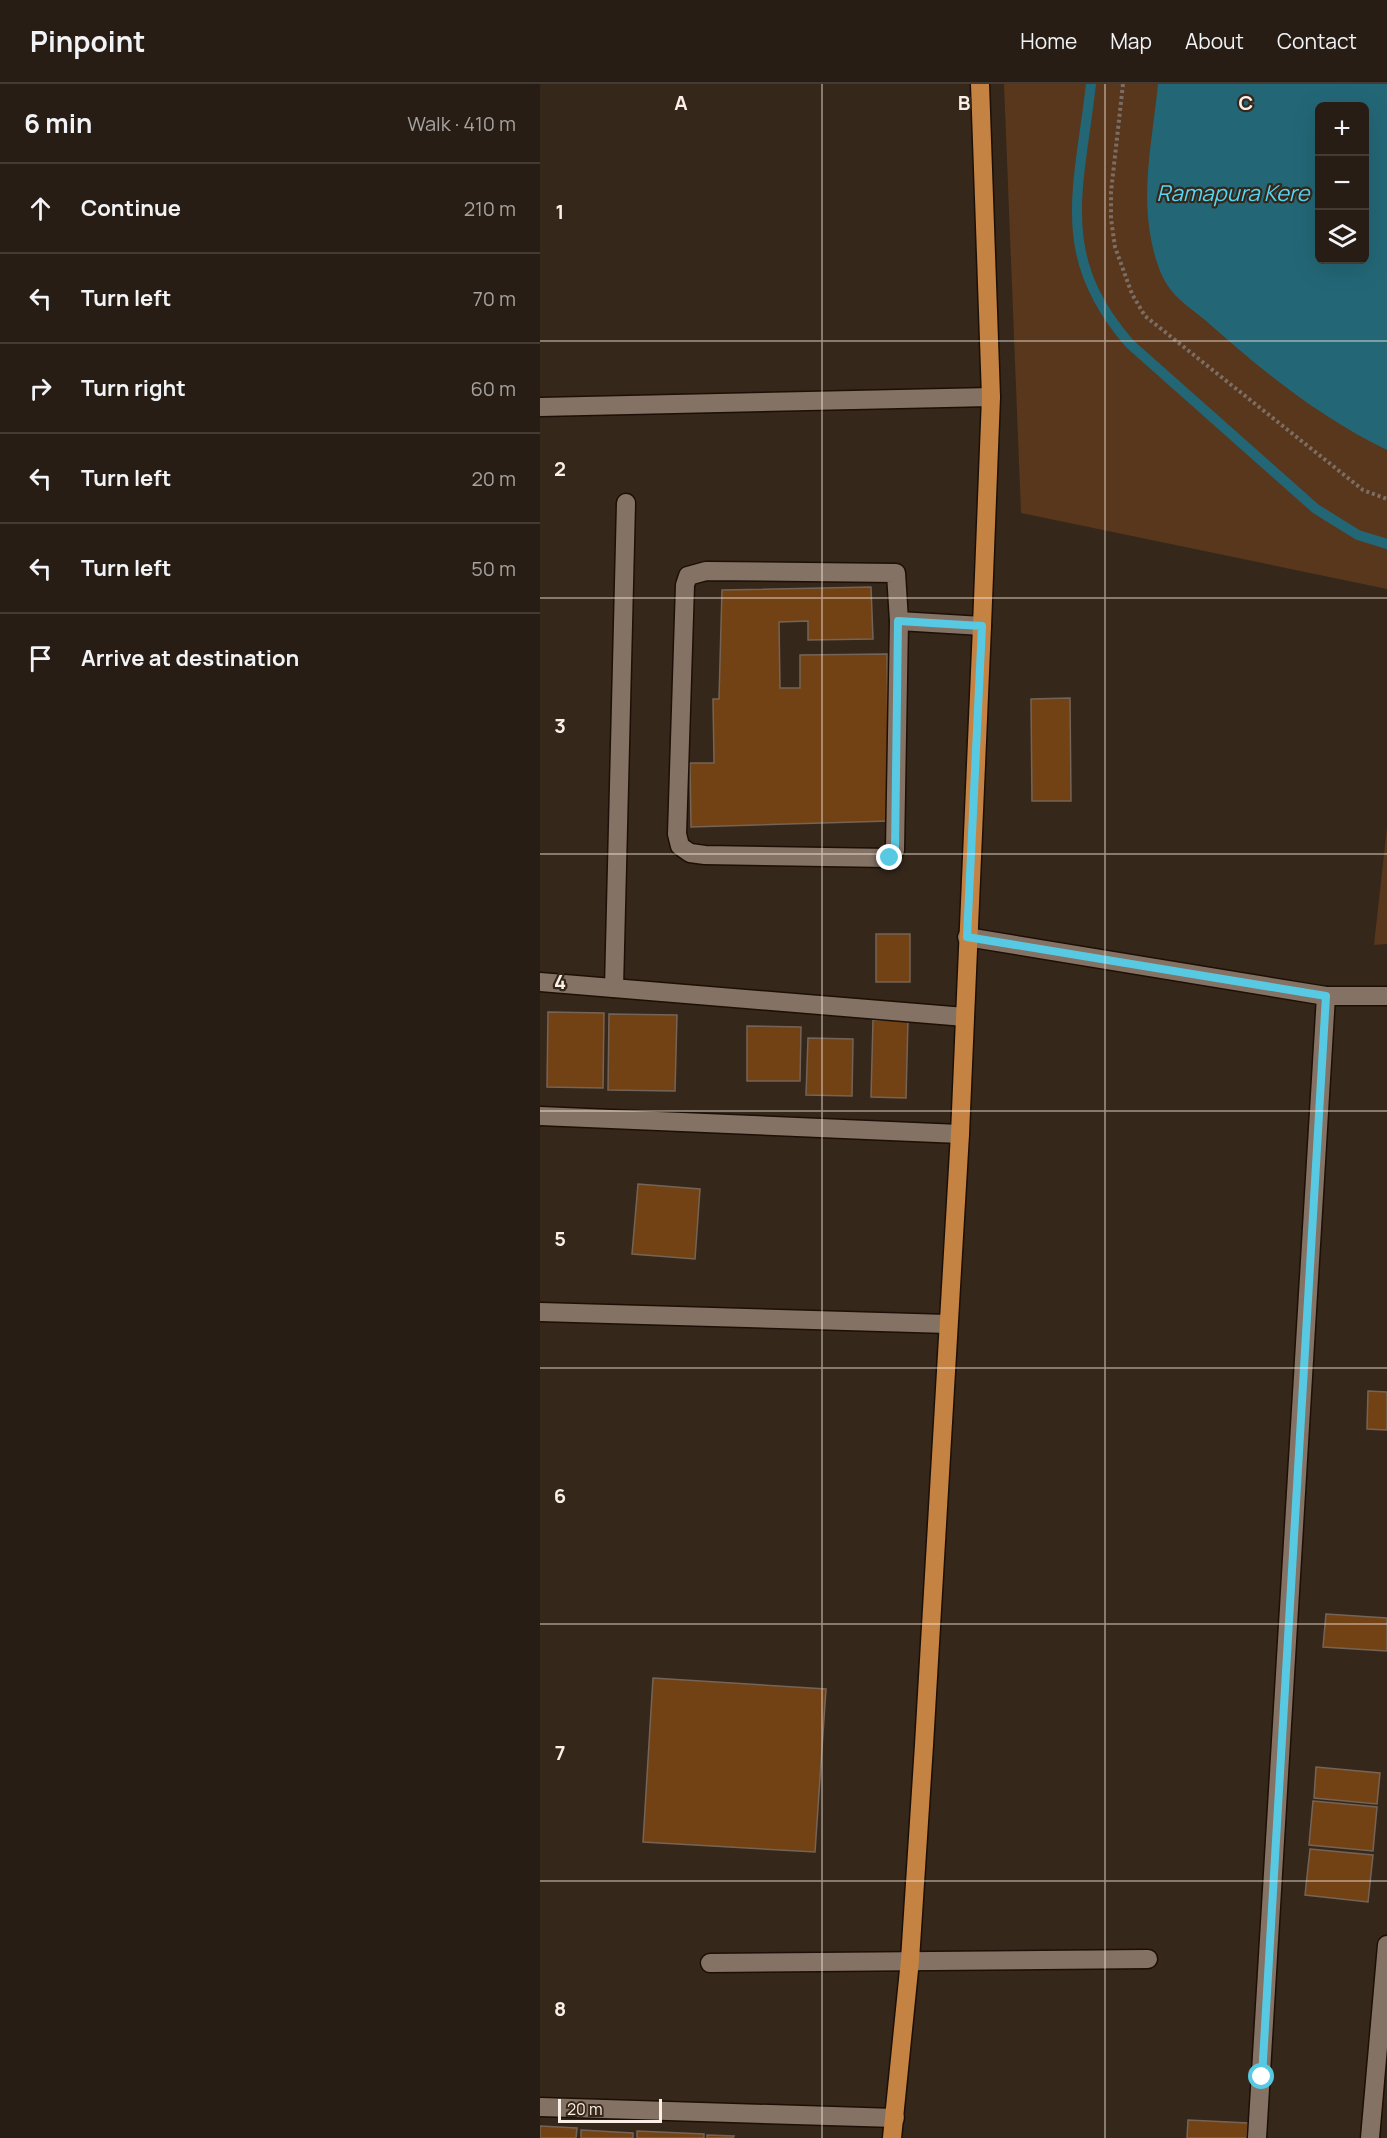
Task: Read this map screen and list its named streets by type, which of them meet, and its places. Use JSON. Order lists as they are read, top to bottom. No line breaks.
{"water":["Ramapura Kere"],"scale_bar":"20 m","page":{"header":"Pinpoint","nav":["Home","Map","About","Contact"],"heading":["6 min","Walk · 410 m"],"map_buttons":["+","−"],"list":[["Continue","210 m"],["Turn left","70 m"],["Turn right","60 m"],["Turn left","20 m"],["Turn left","50 m"],"Arrive at destination"],"scale":"20 m"},"grid":{"columns":["A","B","C"],"rows":["1","2","3","4","5","6","7","8"]}}
